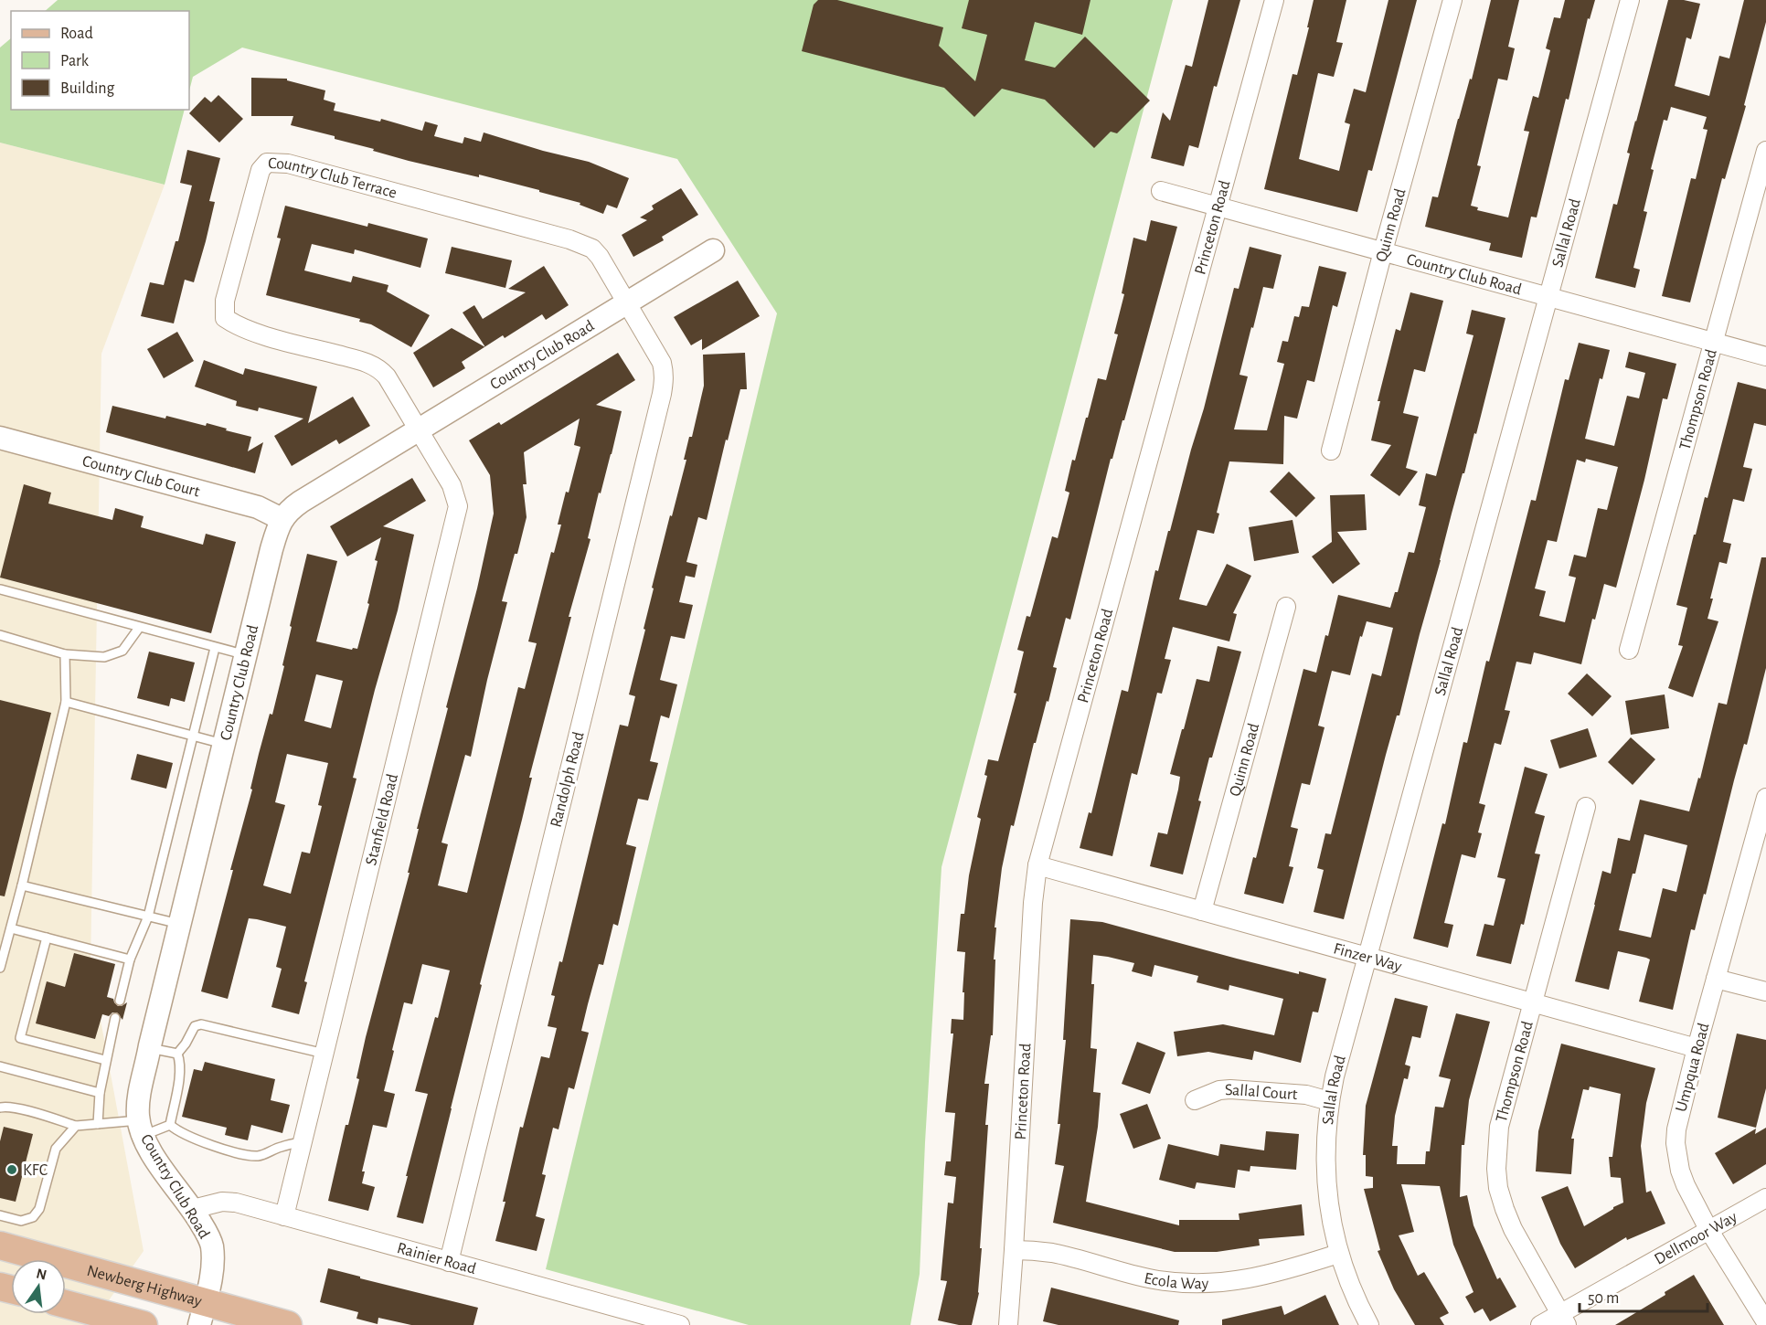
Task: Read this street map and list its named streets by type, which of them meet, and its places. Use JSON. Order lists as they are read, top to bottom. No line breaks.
{"streets":{"main road":["Newberg Highway"],"street":["Country Club Terrace","Quinn Road","Princeton Road","Sallal Road","Country Club Road","Thompson Road","Country Club Court","Randolph Road","Stanfield Road","Finzer Way","Umpqua Road","Sallal Court","Dellmoor Way","Rainier Road","Ecola Way"]},"crossings":[["Country Club Terrace","Country Club Road"],["Country Club Terrace","Randolph Road"],["Country Club Terrace","Stanfield Road"],["Quinn Road","Country Club Road"],["Quinn Road","Finzer Way"],["Princeton Road","Country Club Road"],["Princeton Road","Finzer Way"],["Princeton Road","Ecola Way"],["Sallal Road","Country Club Road"],["Sallal Road","Finzer Way"],["Sallal Road","Sallal Court"],["Sallal Road","Ecola Way"],["Country Club Road","Thompson Road"],["Country Club Road","Country Club Court"],["Country Club Road","Randolph Road"],["Country Club Road","Stanfield Road"],["Country Club Road","Rainier Road"],["Country Club Road","Newberg Highway"],["Thompson Road","Finzer Way"],["Thompson Road","Dellmoor Way"],["Randolph Road","Rainier Road"],["Stanfield Road","Rainier Road"],["Finzer Way","Umpqua Road"],["Umpqua Road","Dellmoor Way"]],"places":["KFC"],"legend":["Road","Park","Building"],"scale_bar":"50 m","north":"top"}
